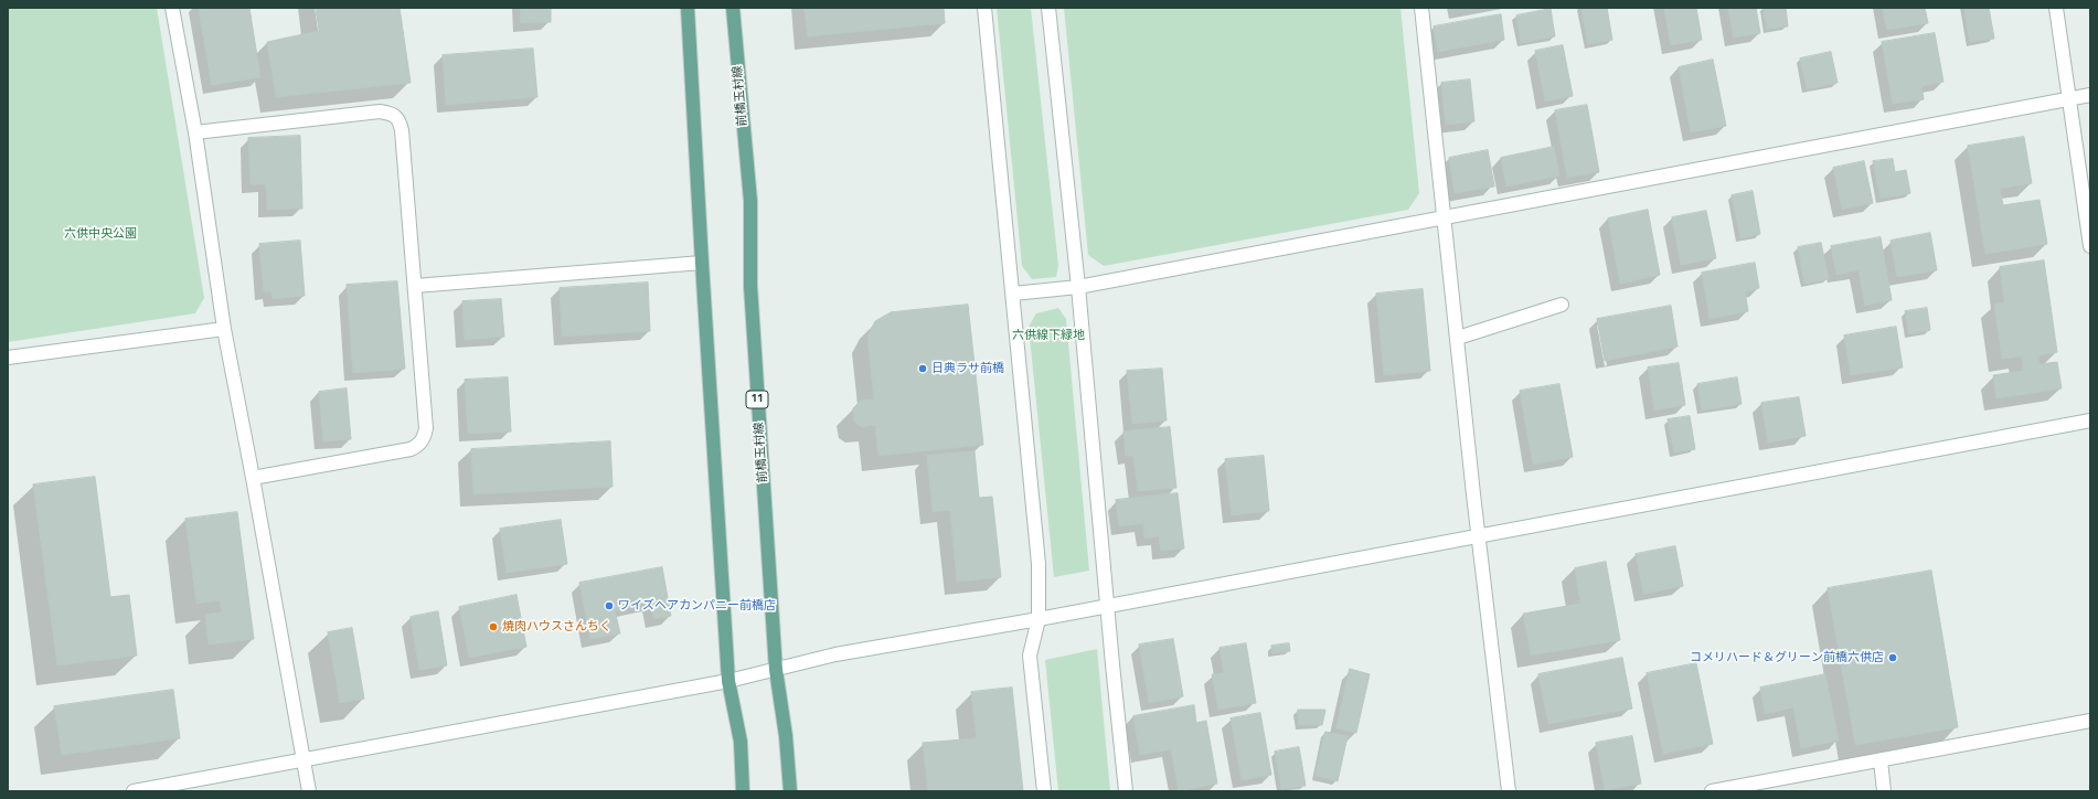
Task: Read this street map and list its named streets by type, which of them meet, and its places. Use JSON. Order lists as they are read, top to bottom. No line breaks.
{"streets":{"main road":["前橋玉村線","11"]},"parks":["六供中央公園","六供線下緑地"],"places":["日典ラサ前橋","ワイズヘアカンパニー前橋店","焼肉ハウスさんちく","コメリハード＆グリーン前橋六供店"]}
